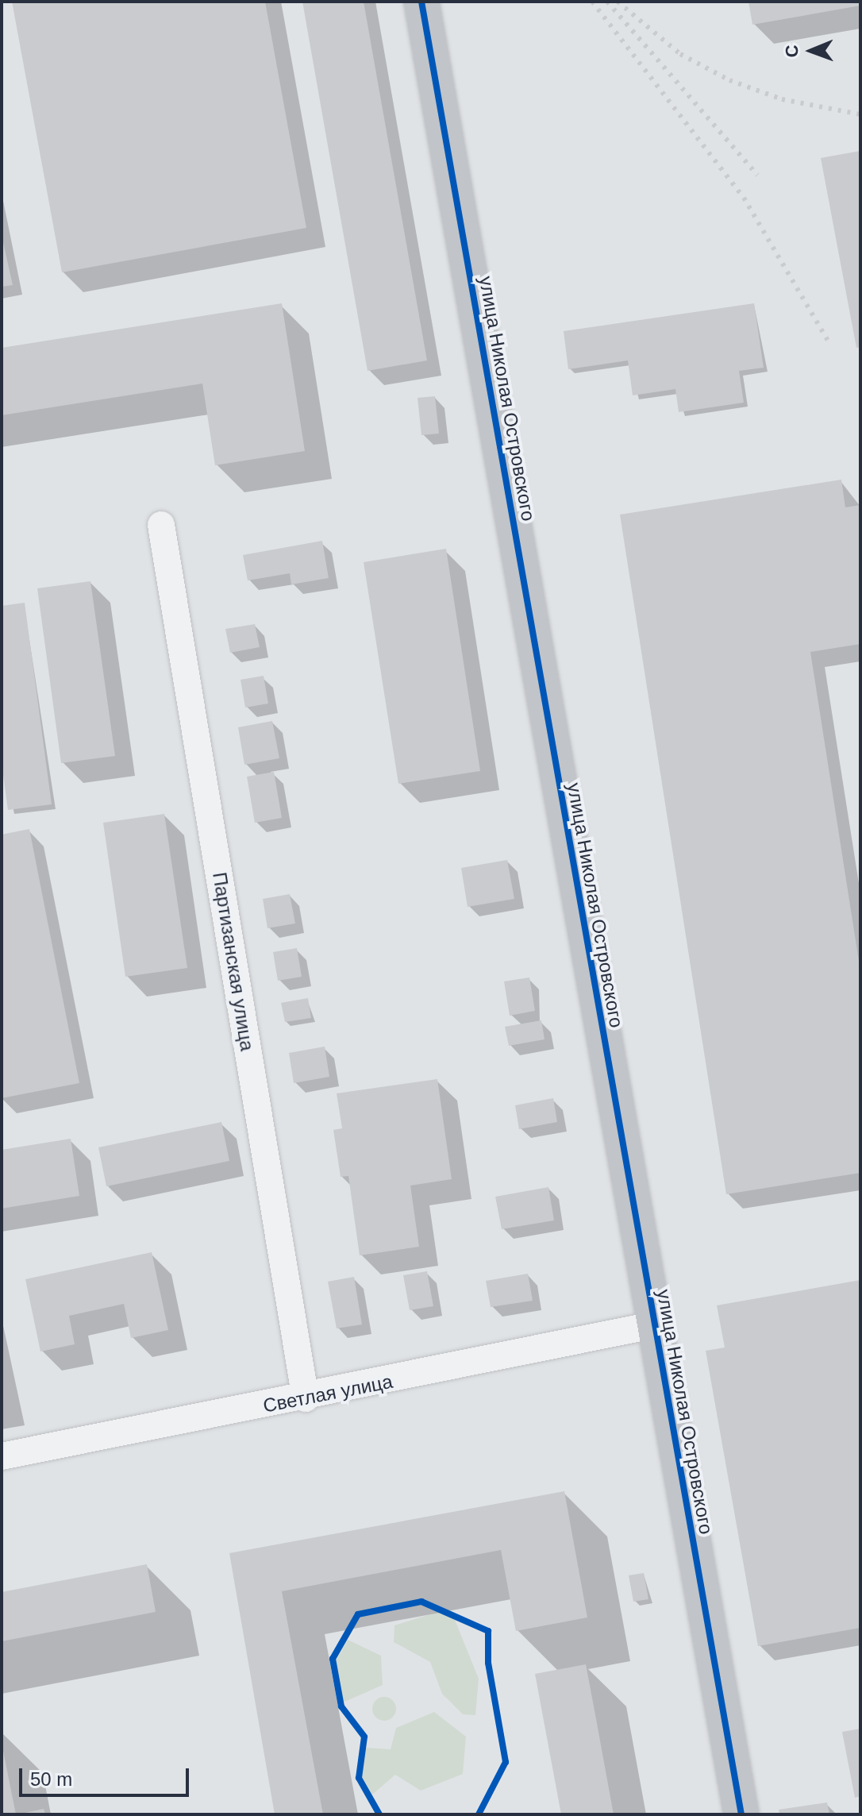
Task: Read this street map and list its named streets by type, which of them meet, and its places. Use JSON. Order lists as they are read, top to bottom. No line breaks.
{"streets":{"street":["улица Николая Островского","Партизанская улица","Светлая улица"]},"crossings":[["улица Николая Островского","Светлая улица"],["Партизанская улица","Светлая улица"]],"scale_bar":"50 m","north":"left"}
